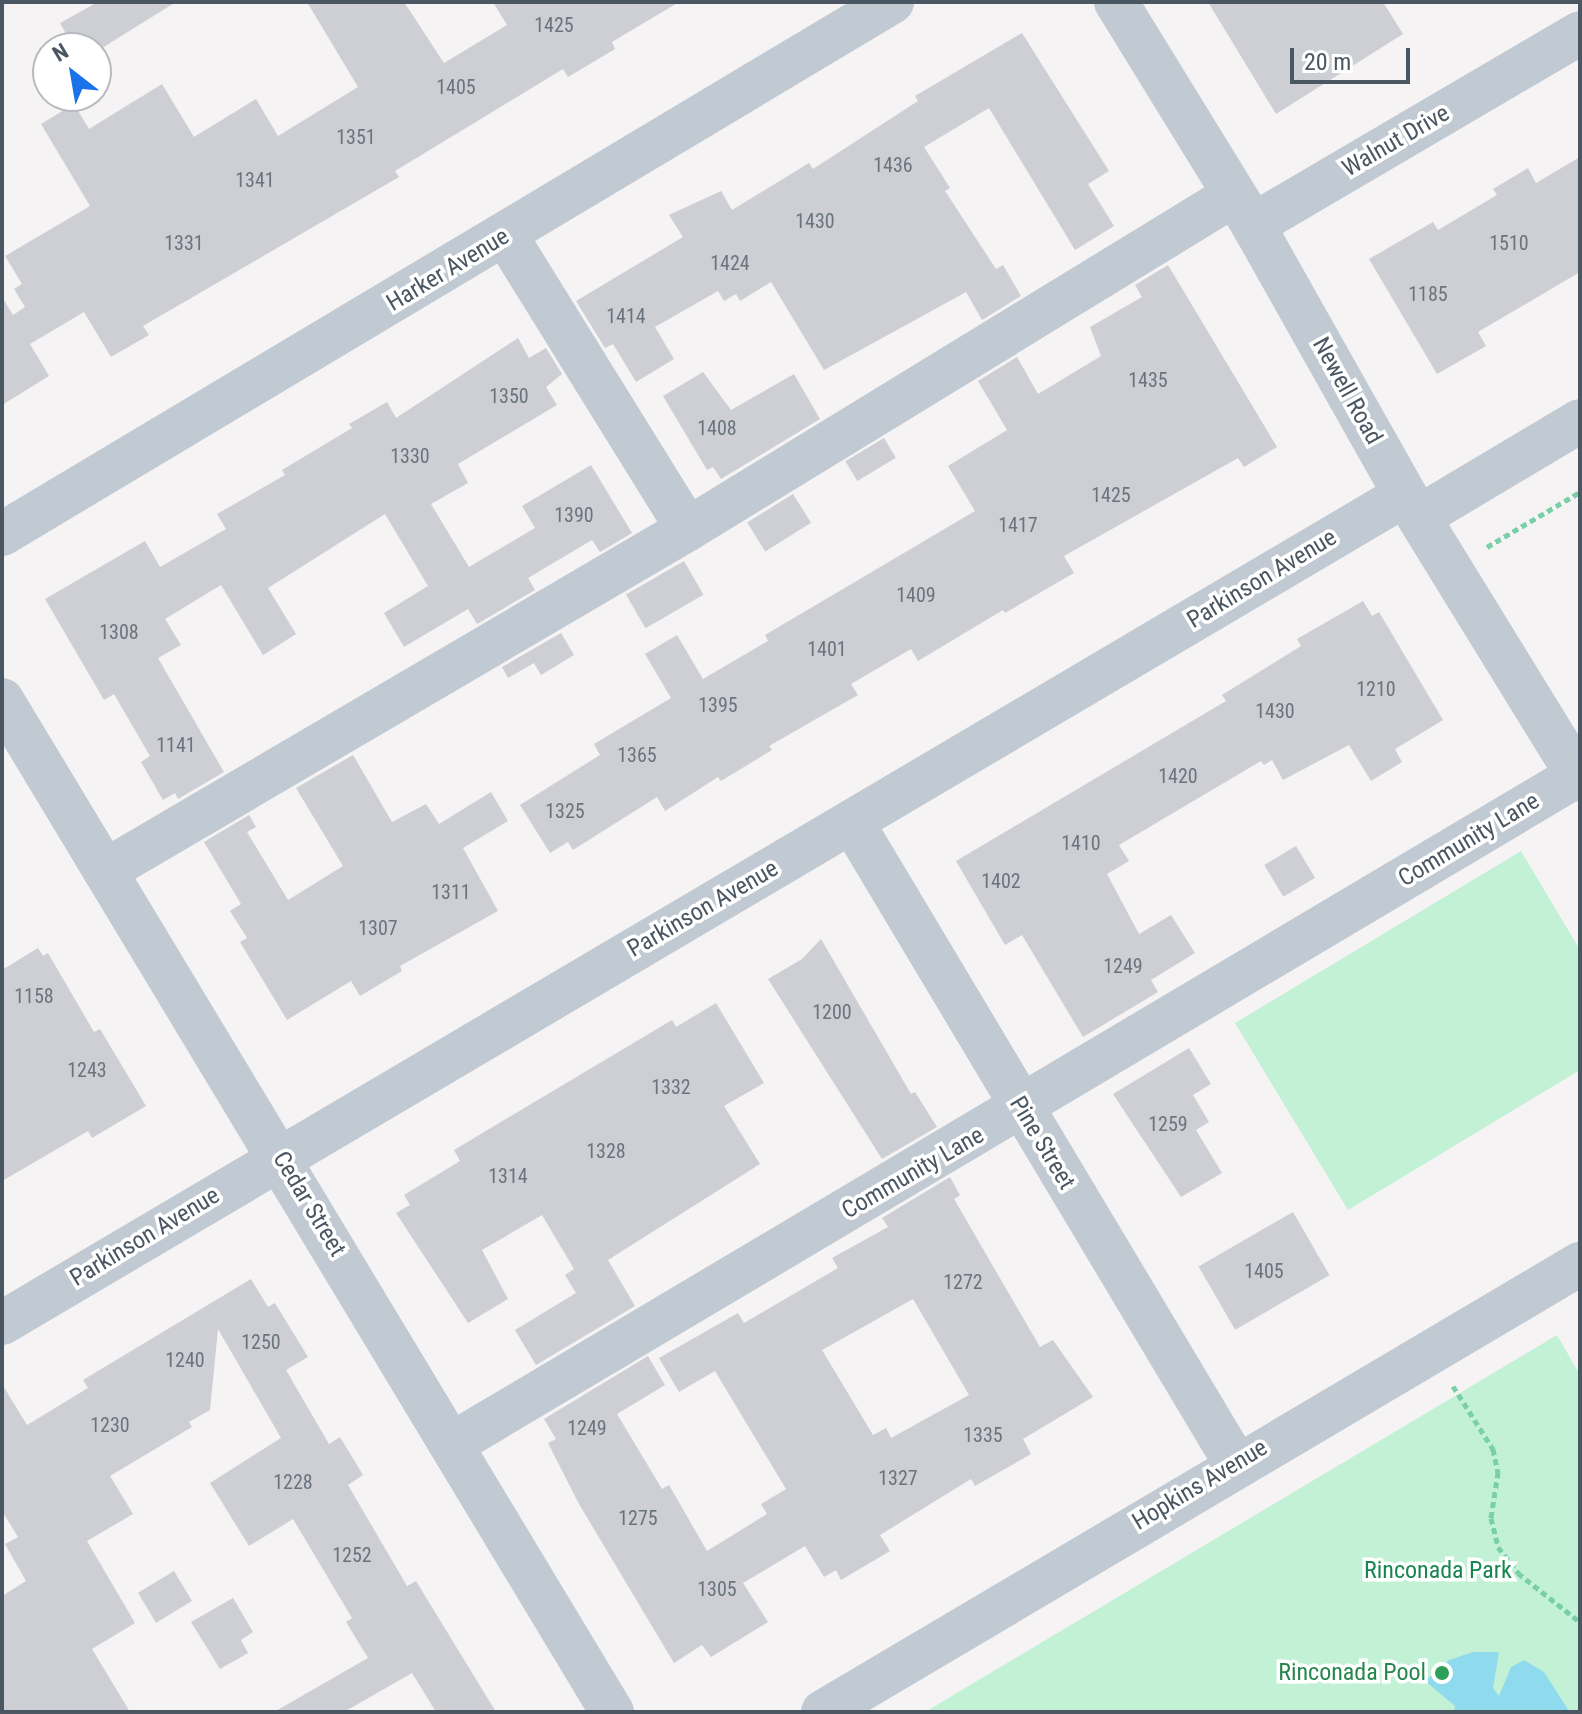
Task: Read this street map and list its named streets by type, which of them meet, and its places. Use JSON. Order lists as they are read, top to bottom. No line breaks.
{"streets":{"street":["Walnut Drive","Harker Avenue","Newell Road","Parkinson Avenue","Community Lane","Pine Street","Cedar Street","Hopkins Avenue"]},"crossings":[["Walnut Drive","Newell Road"],["Walnut Drive","Cedar Street"],["Newell Road","Parkinson Avenue"],["Newell Road","Community Lane"],["Parkinson Avenue","Pine Street"],["Parkinson Avenue","Cedar Street"],["Community Lane","Pine Street"],["Community Lane","Cedar Street"],["Pine Street","Hopkins Avenue"]],"parks":["Rinconada Park"],"places":["Rinconada Pool"],"house_numbers":["1425","1405","1351","1436","1341","1430","1331","1510","1424","1185","1414","1435","1350","1408","1330","1425","1390","1417","1409","1308","1401","1210","1395","1430","1141","1365","1420","1325","1410","1402","1311","1307","1249","1158","1200","1243","1332","1259","1328","1314","1405","1272","1250","1240","1230","1249","1335","1327","1228","1275","1252","1305"],"scale_bar":"20 m","north":"top left"}
